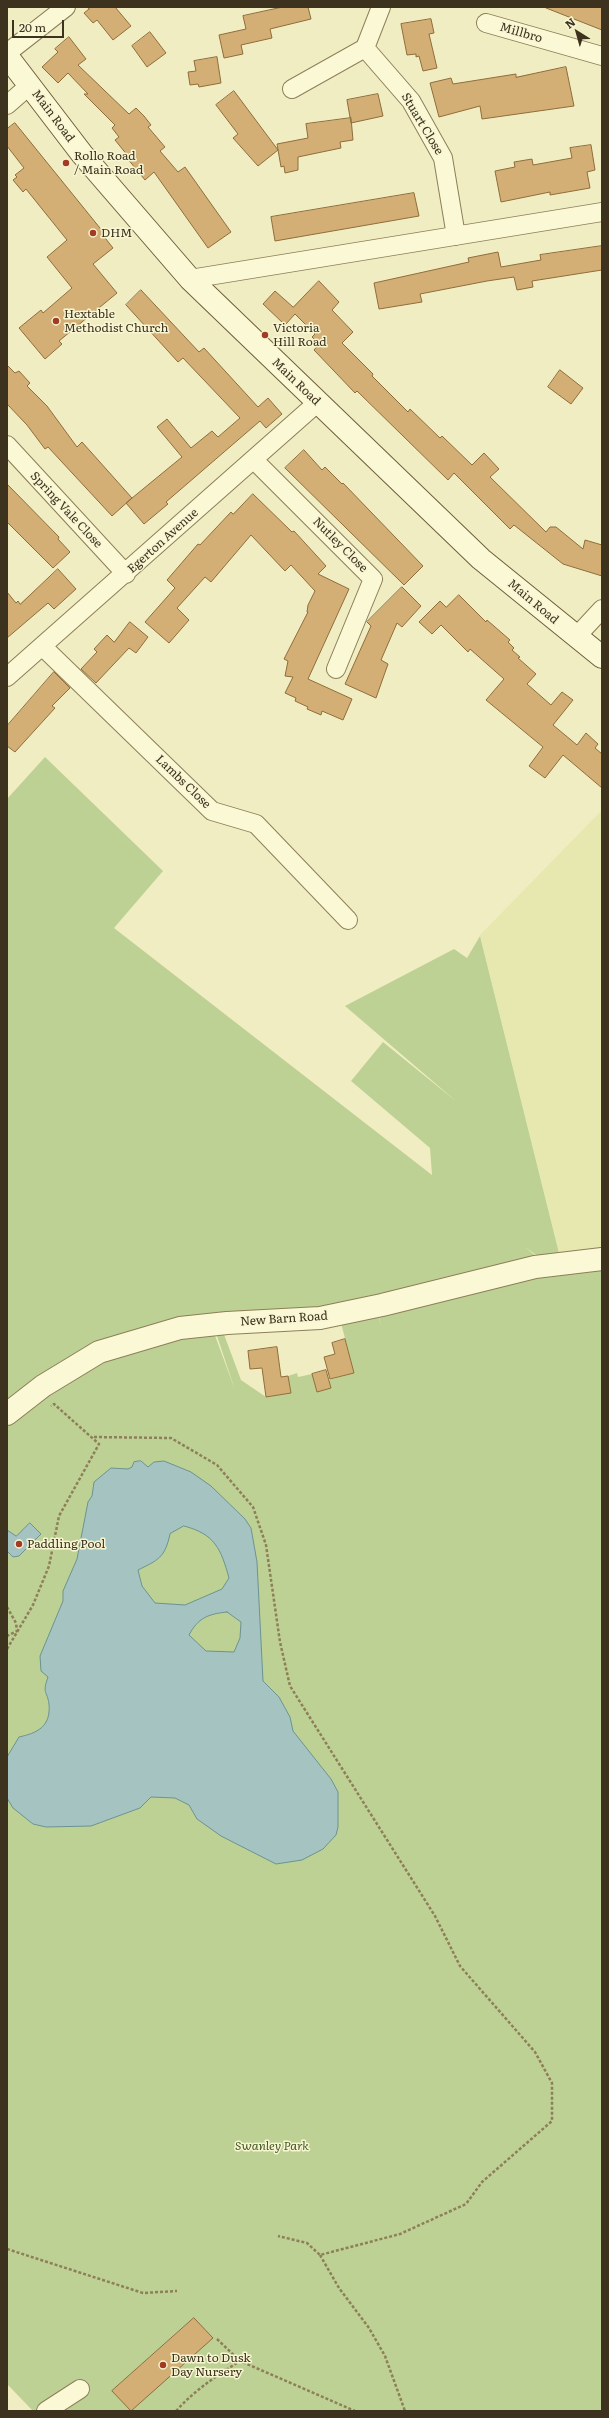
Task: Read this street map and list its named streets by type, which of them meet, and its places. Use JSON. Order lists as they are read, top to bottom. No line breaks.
{"streets":{"main road":["Main Road","New Barn Road"],"street":["Millbro","Stuart Close","Spring Vale Close","Egerton Avenue","Nutley Close","Lambs Close"]},"crossings":[["Main Road","Egerton Avenue"],["Spring Vale Close","Egerton Avenue"],["Egerton Avenue","Nutley Close"],["Egerton Avenue","Lambs Close"]],"parks":["Swanley Park"],"places":["Rollo Road / Main Road","DHM","Hextable Methodist Church","Victoria Hill Road","Paddling Pool","Dawn to Dusk Day Nursery"],"scale_bar":"20 m","north":"top left"}
